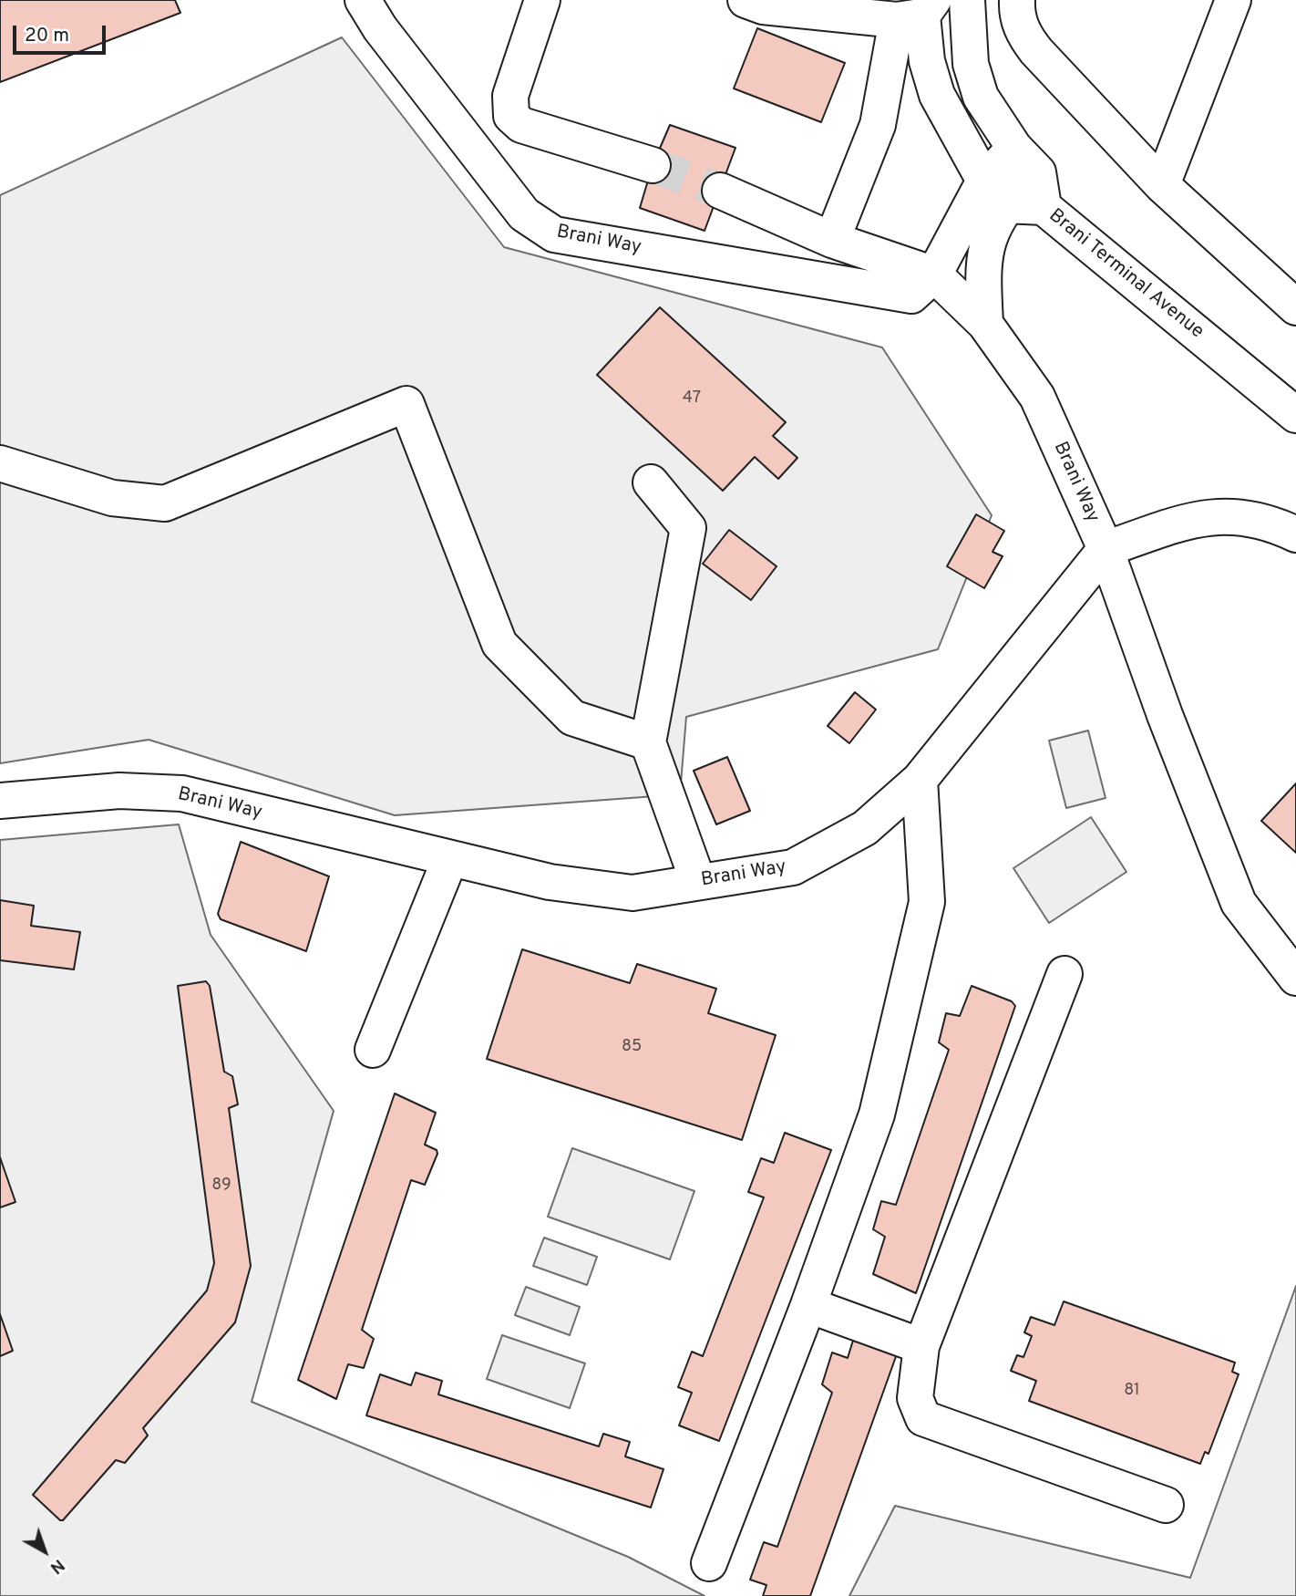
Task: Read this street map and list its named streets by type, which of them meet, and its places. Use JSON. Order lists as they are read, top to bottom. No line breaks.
{"streets":{"street":["Brani Way","Brani Terminal Avenue"]},"crossings":[["Brani Way","Brani Terminal Avenue"]],"house_numbers":["47","85","89","81"],"scale_bar":"20 m","north":"bottom right"}
